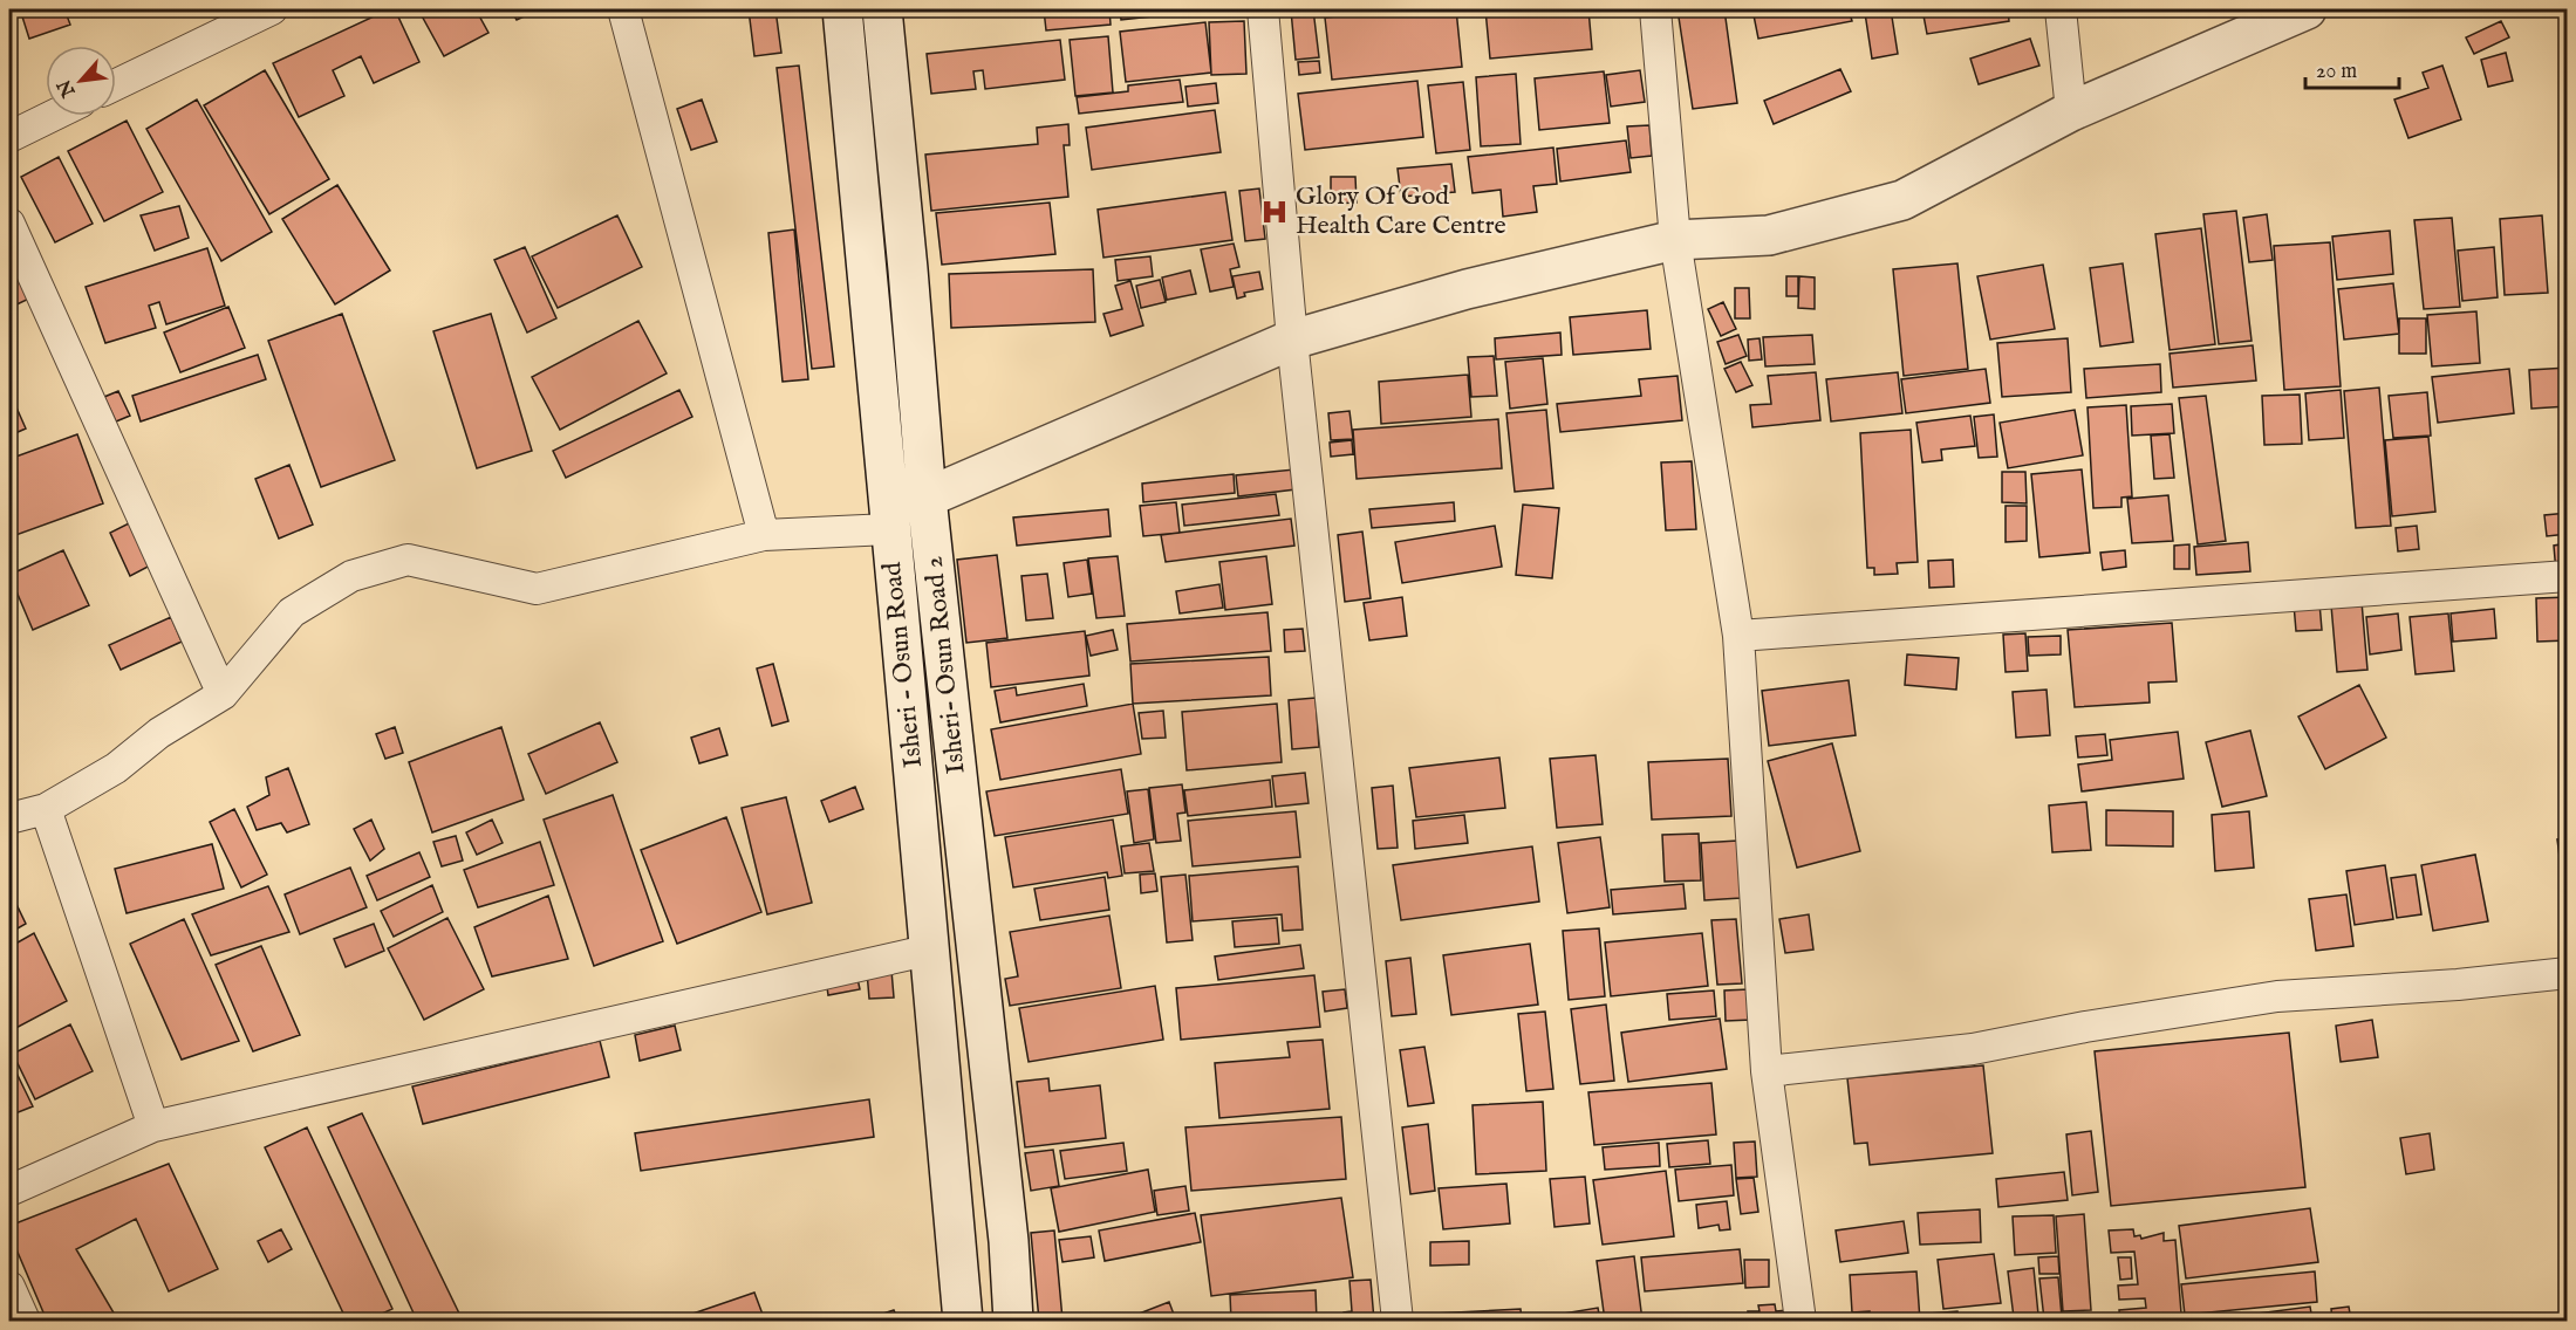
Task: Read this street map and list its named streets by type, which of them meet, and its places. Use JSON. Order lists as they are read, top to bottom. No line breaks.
{"streets":{"main road":["Isheri - Osun Road","Isheri- Osun Road 2"]},"places":{"hospital":["Glory Of God Health Care Centre"]},"scale_bar":"20 m","north":"bottom left"}
